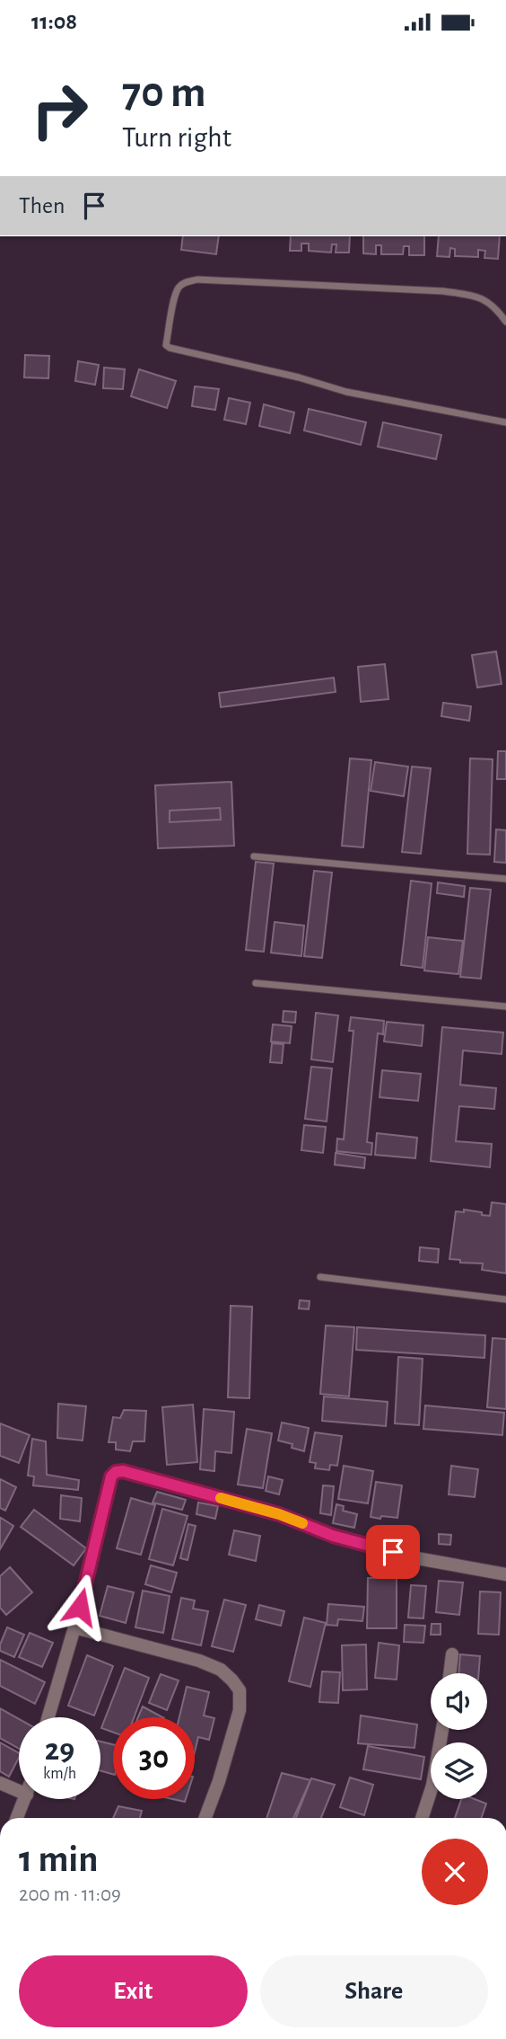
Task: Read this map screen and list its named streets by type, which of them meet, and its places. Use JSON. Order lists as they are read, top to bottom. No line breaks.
{"page":{"status":"11:08","turn":["70 m","Turn right"],"then":"Then","speed":"29 km/h","limit":"30","heading":["1 min","200 m · 11:09"],"buttons":["Exit","Share"]}}
